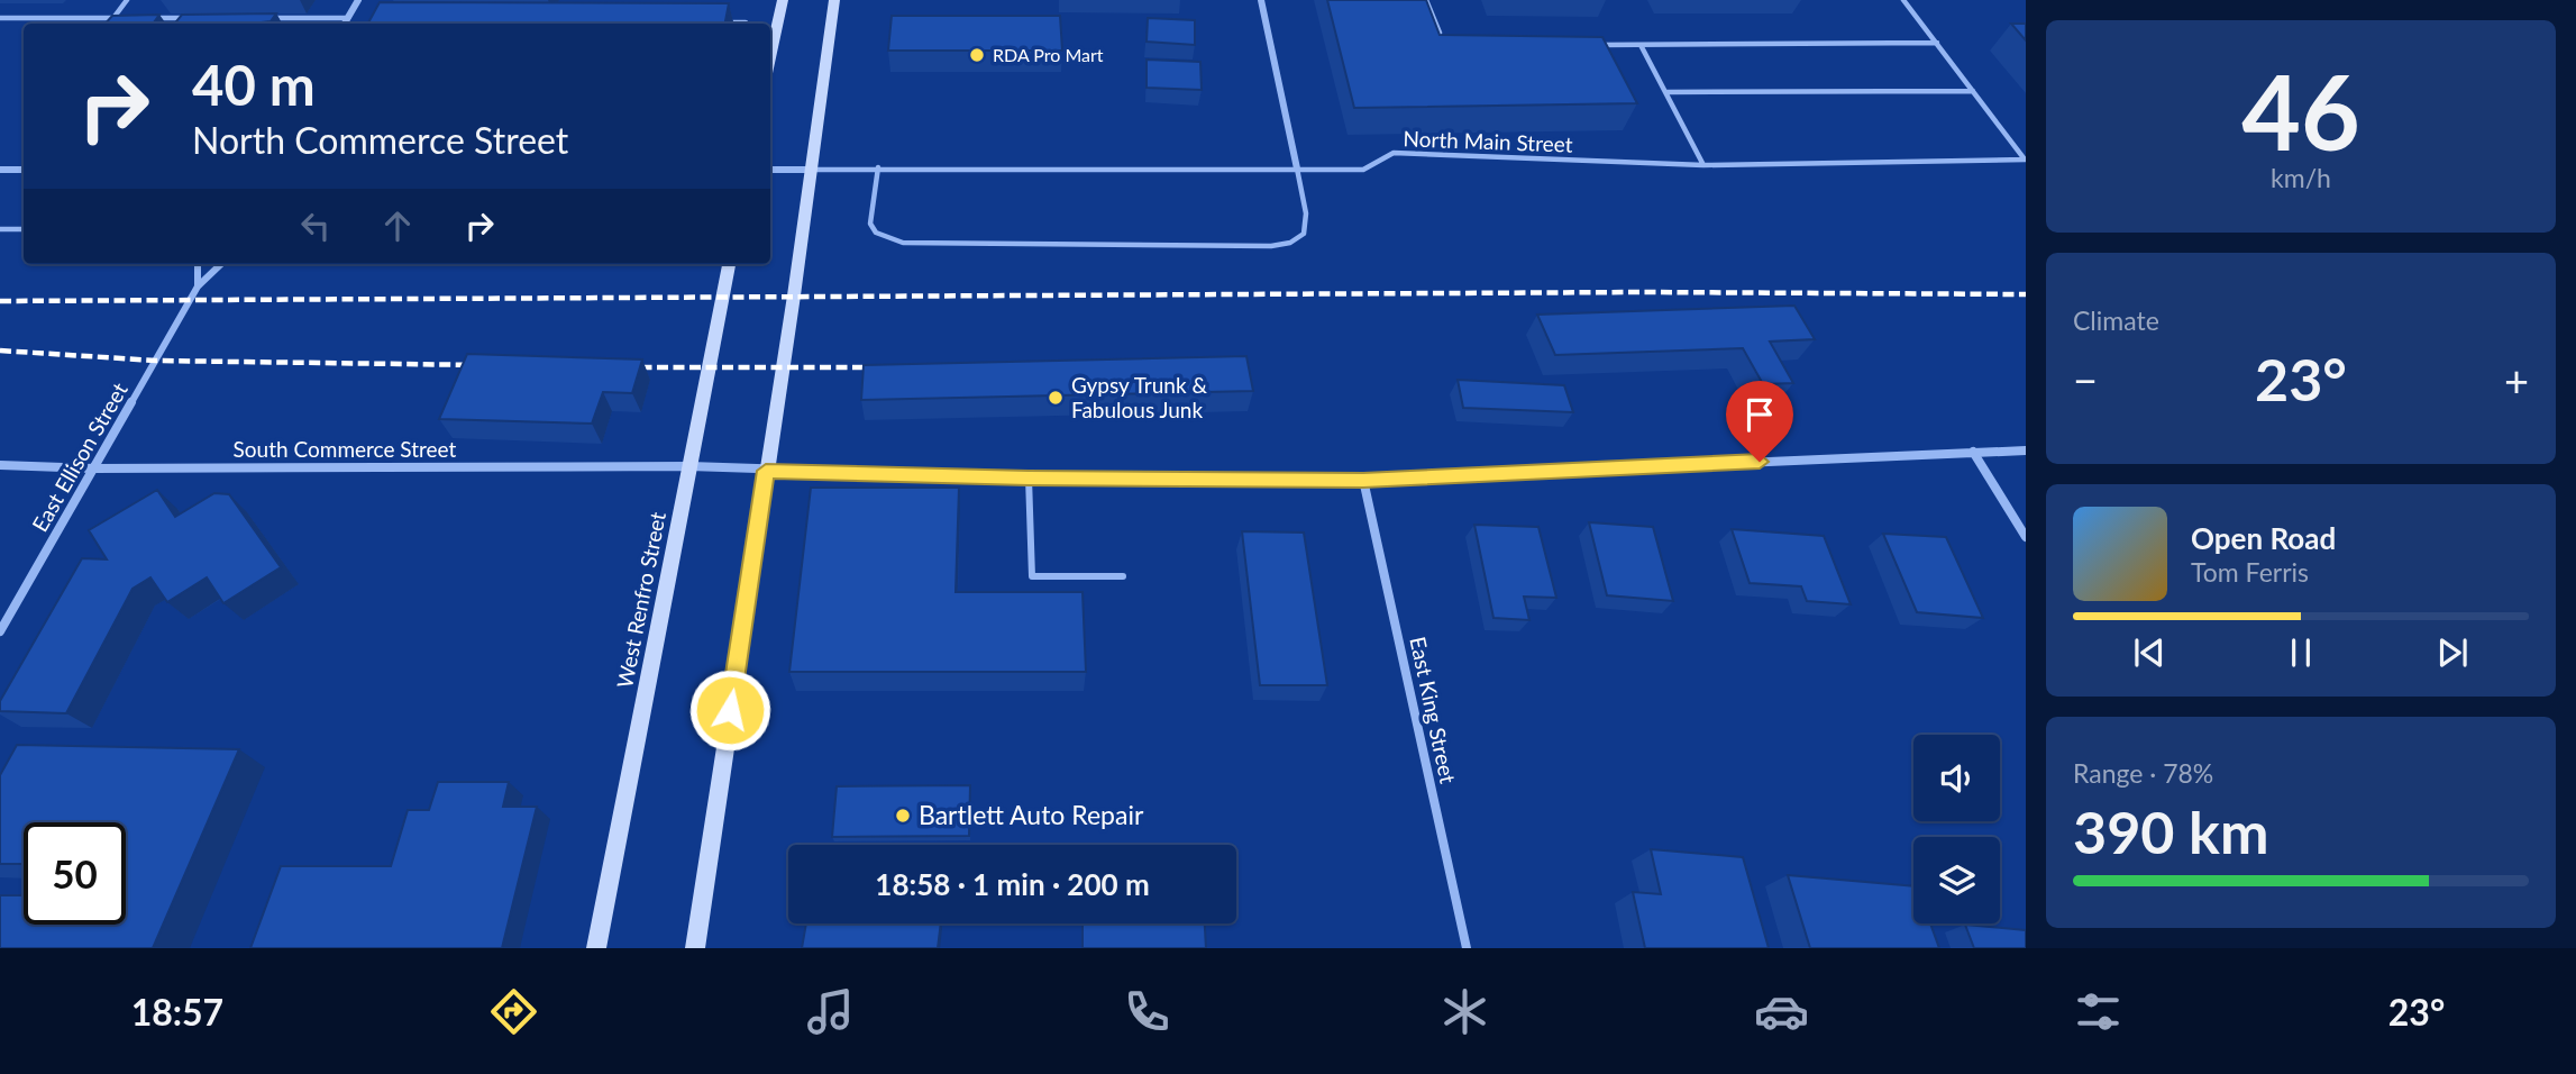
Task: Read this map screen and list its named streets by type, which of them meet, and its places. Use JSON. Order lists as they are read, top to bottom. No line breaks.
{"streets":{"main road":["West Renfro Street"],"street":["South Commerce Street","East Ellison Street","East King Street"],"lane":["North Main Street"]},"crossings":[["South Commerce Street","East Ellison Street"],["South Commerce Street","West Renfro Street"],["South Commerce Street","East King Street"]],"places":["RDA Pro Mart","Gypsy Trunk & Fabulous Junk","Bartlett Auto Repair"],"page":{"tile":[["46","km/h"],"Climate",["Range · 78%","390 km"]],"turn":["40 m","North Commerce Street"],"heat":["−","23°","+"],"song":["Open Road","Tom Ferris"],"limit":"50","trip":"18:58 · 1 min · 200 m","tabs":["18:57","23°"]}}
